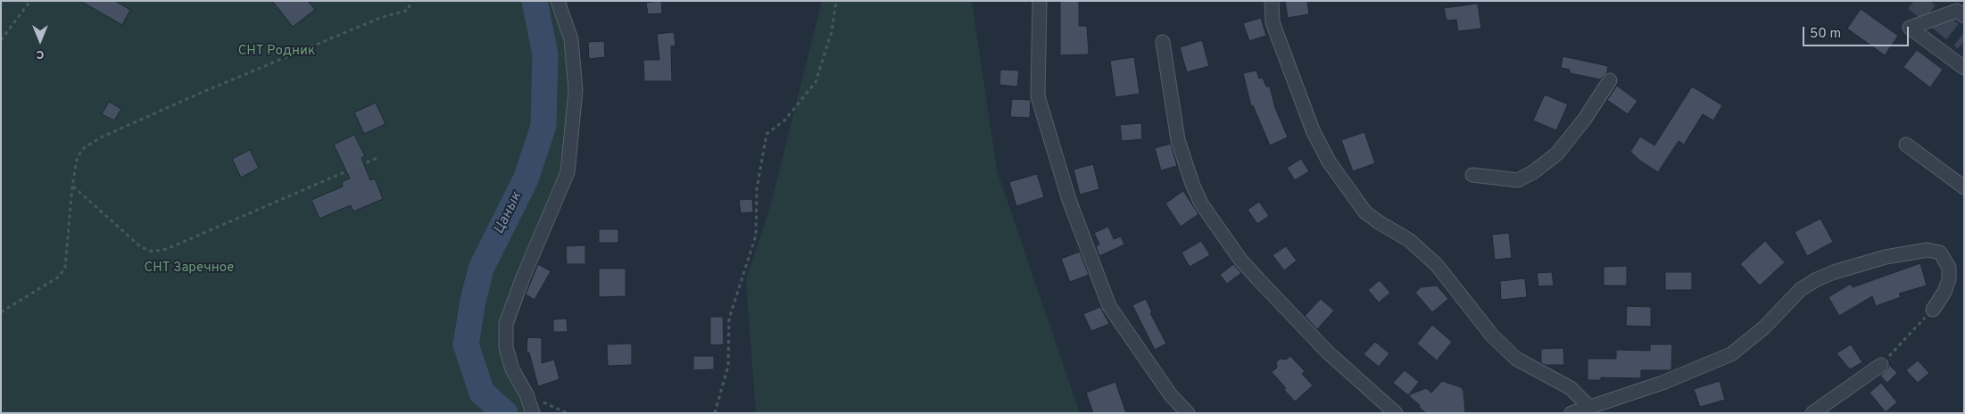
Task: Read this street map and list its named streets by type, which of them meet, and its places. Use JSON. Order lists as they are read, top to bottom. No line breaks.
{"water":["Цанык"],"parks":["СНТ Родник","СНТ Заречное"],"scale_bar":"50 m","north":"bottom"}
